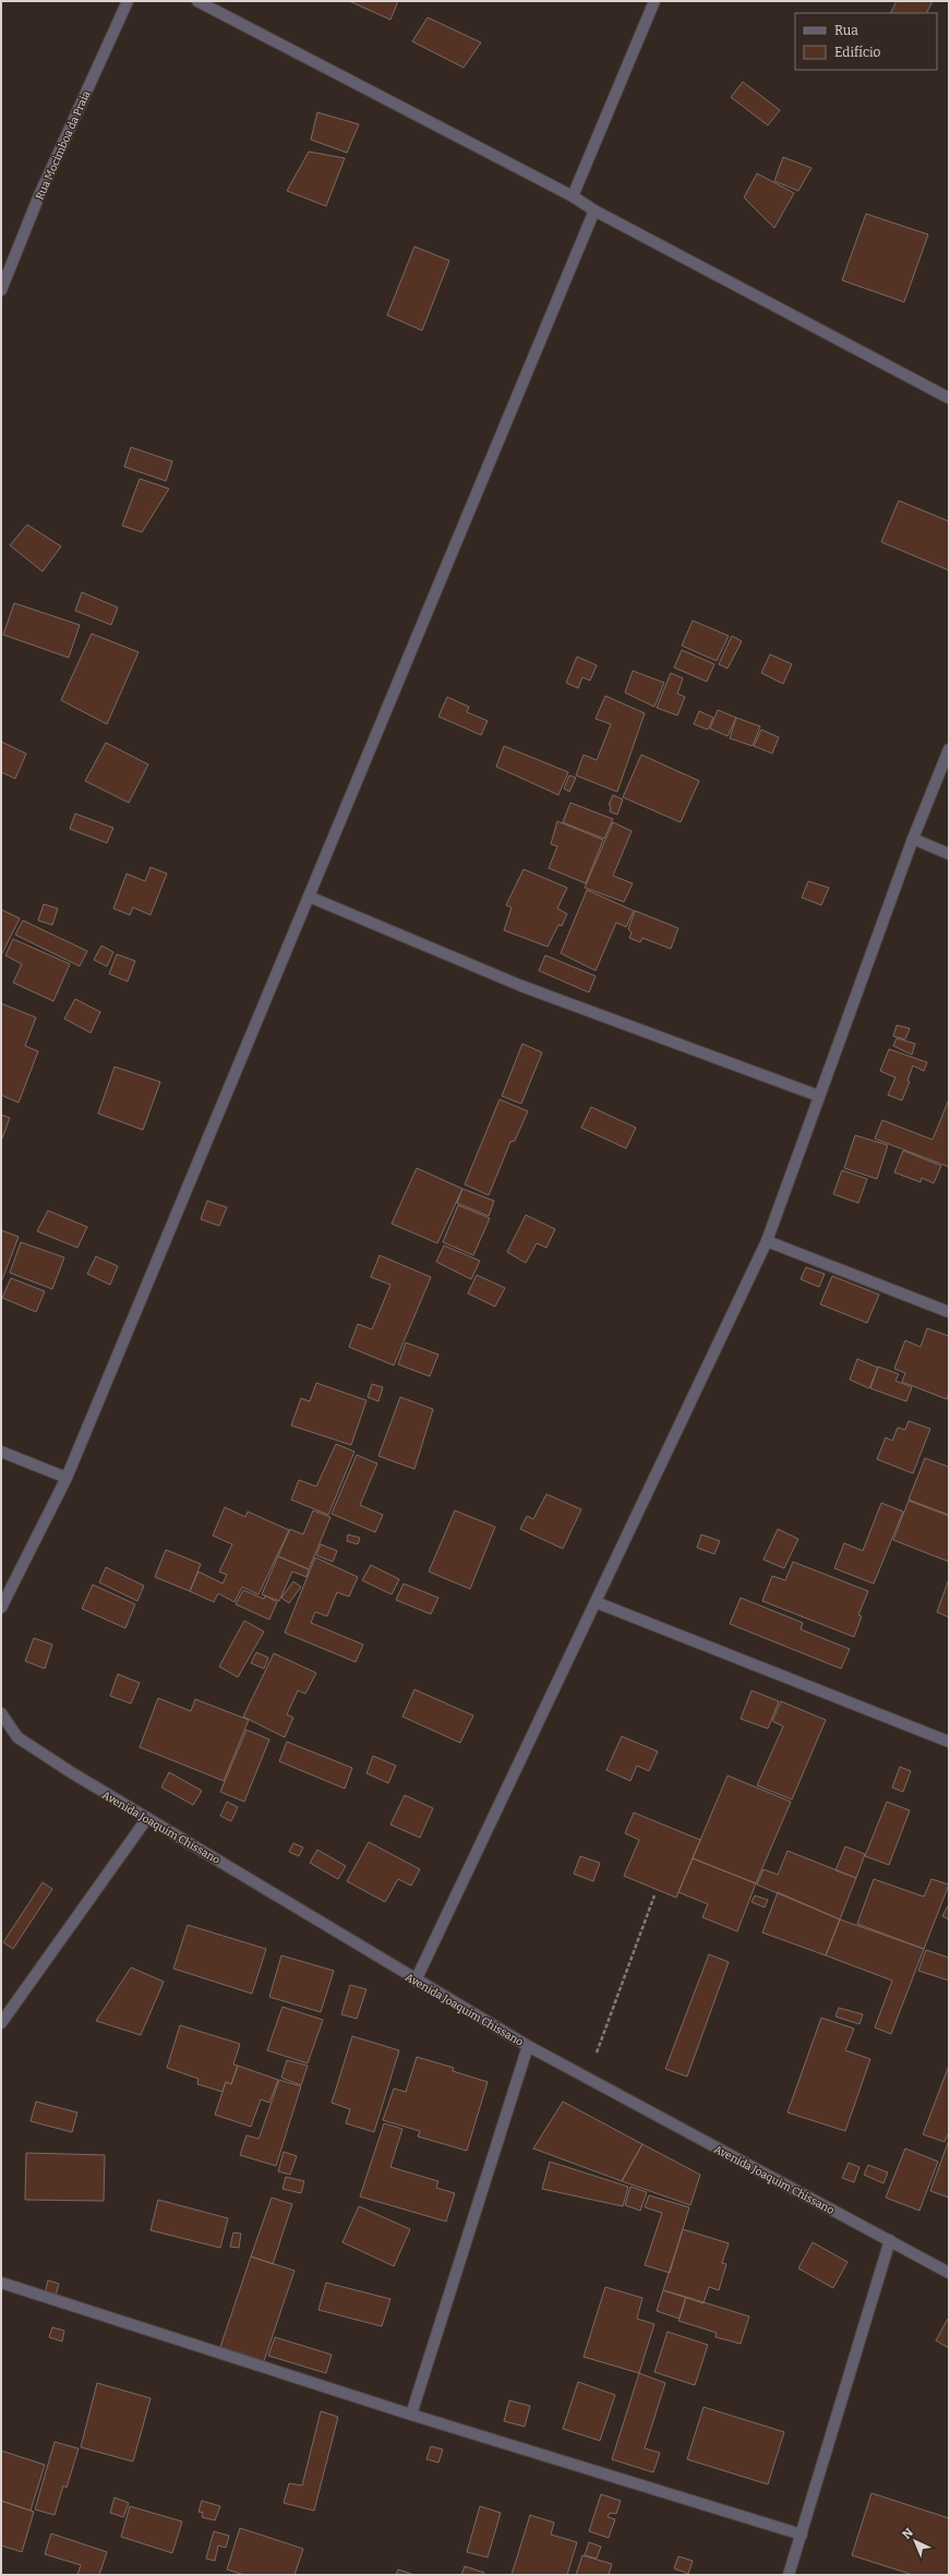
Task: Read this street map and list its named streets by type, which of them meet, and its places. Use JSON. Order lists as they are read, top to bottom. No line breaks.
{"streets":{"street":["Rua Mocimboa da Praia","Avenida Joaquim Chissano"]},"legend":["Rua","Edifício"],"north":"top left"}
